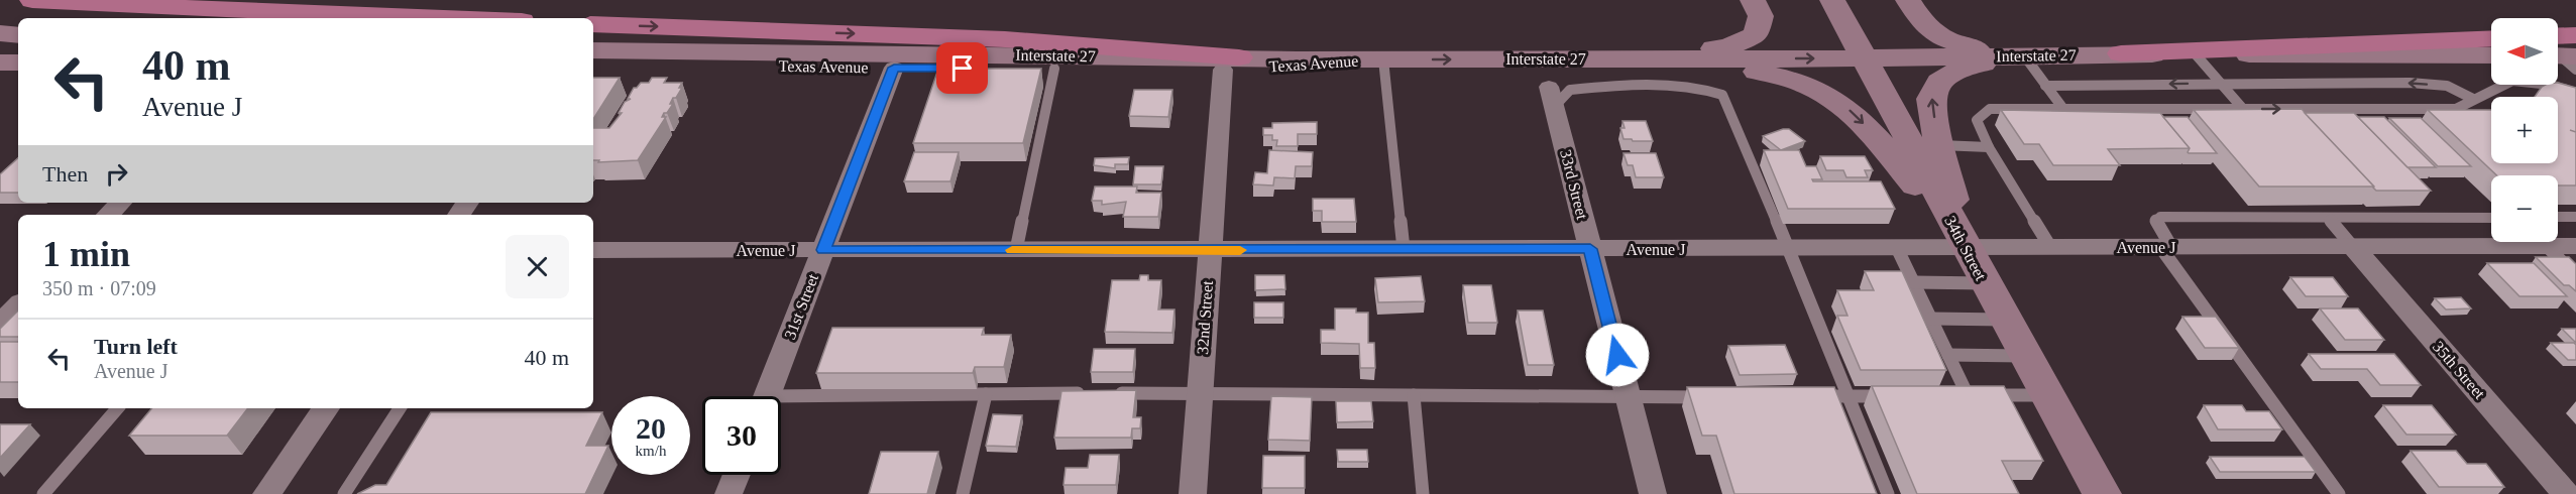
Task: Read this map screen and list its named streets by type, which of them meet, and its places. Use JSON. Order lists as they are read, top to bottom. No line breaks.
{"streets":{"main road":["Interstate 27","Texas Avenue","34th Street"],"street":["33rd Street","Avenue J","31st Street","32nd Street","35th Street"]},"crossings":[["Interstate 27","Texas Avenue"],["Interstate 27","34th Street"],["Interstate 27","32nd Street"],["Texas Avenue","31st Street"],["Texas Avenue","32nd Street"],["33rd Street","Avenue J"],["Avenue J","34th Street"],["Avenue J","31st Street"],["Avenue J","32nd Street"],["Avenue J","35th Street"]],"north":"left","page":{"map_buttons":["+","−"],"turn":["40 m","Avenue J"],"then":"Then","heading":["1 min","350 m · 07:09"],"list":[{"name":"Turn left","note":"Avenue J","value":"40 m"}],"speed":"20 km/h","limit":"30"}}
